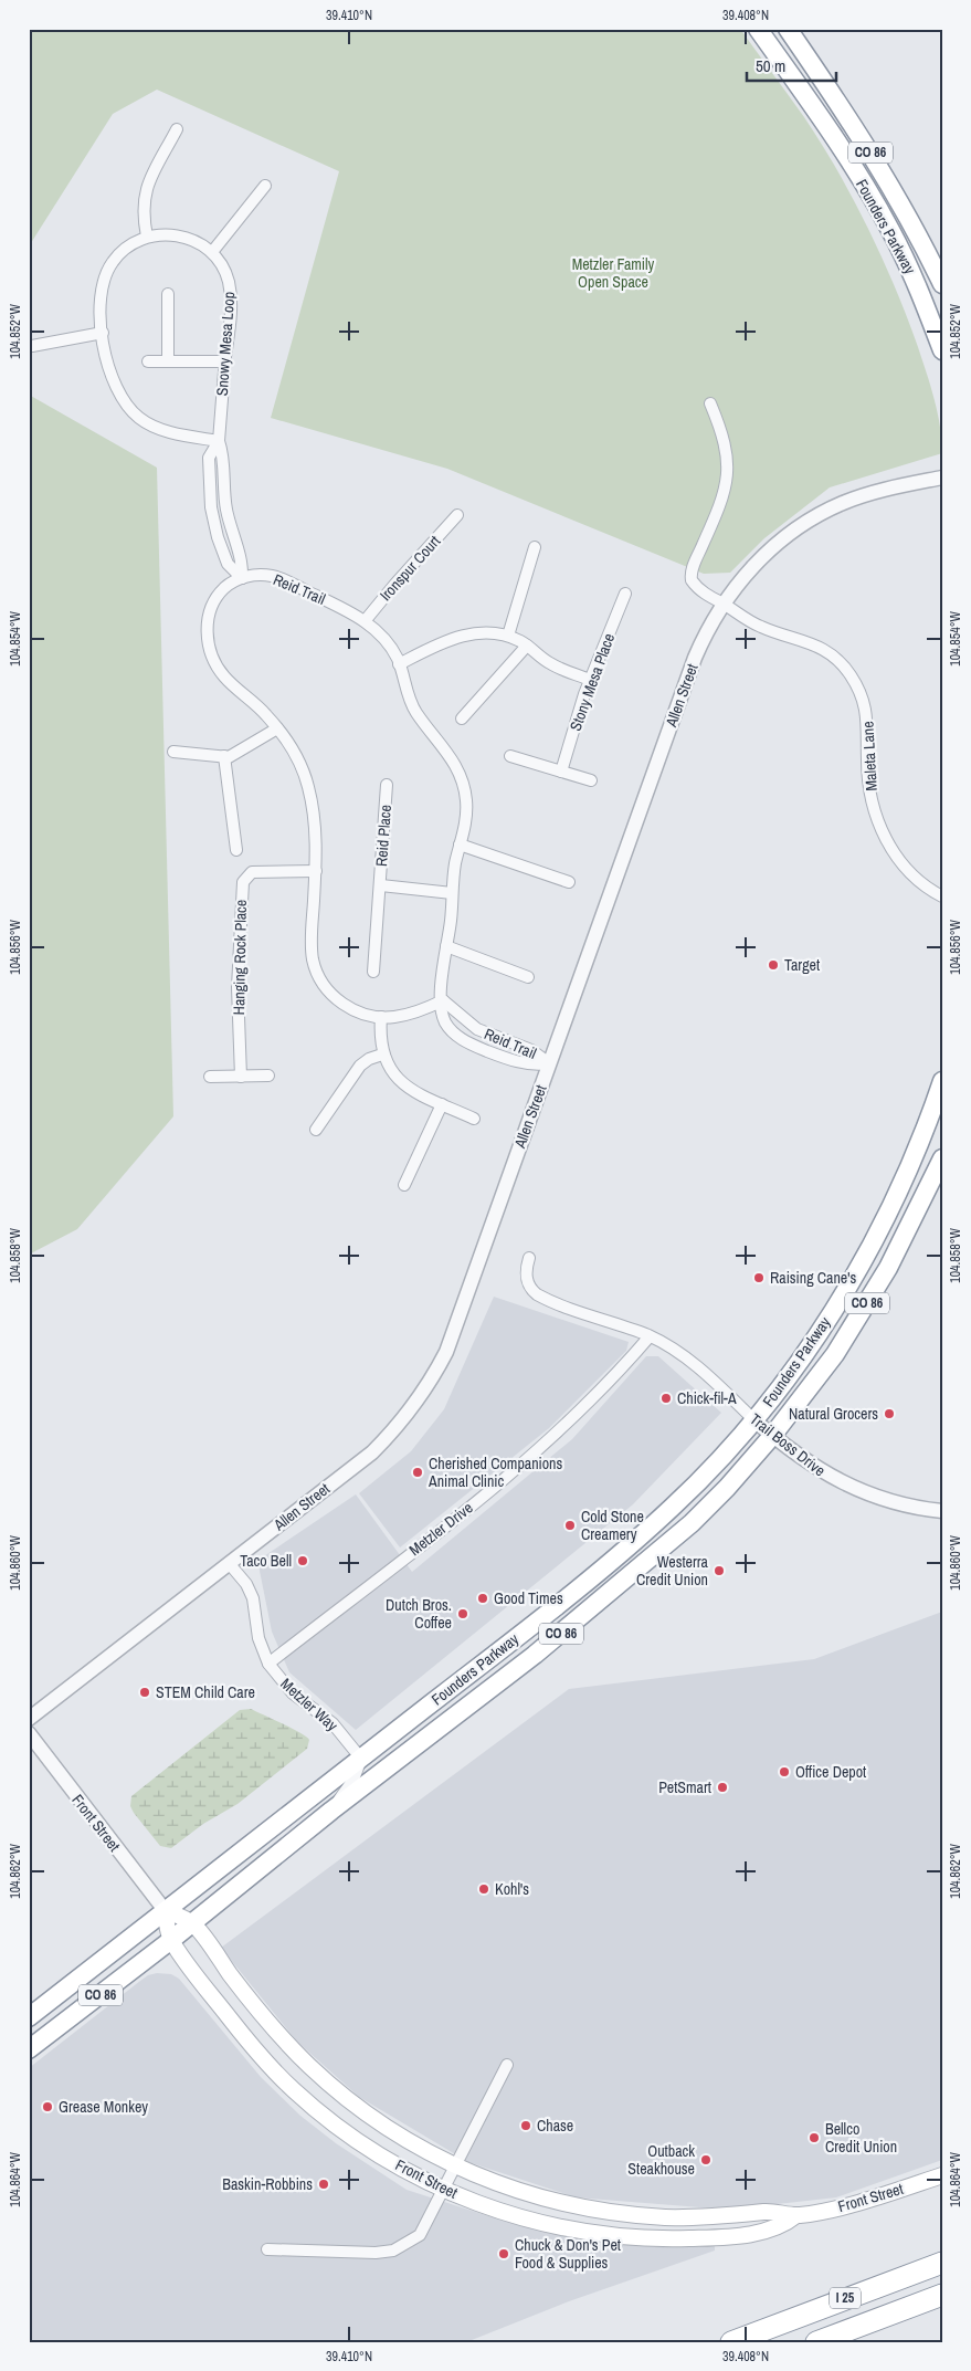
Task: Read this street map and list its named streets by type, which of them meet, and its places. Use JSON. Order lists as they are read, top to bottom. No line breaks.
{"streets":{"highway":["CO 86","Founders Parkway","I 25"],"main road":["Front Street"],"street":["Snowy Mesa Loop","Ironspur Court","Reid Trail","Stony Mesa Place","Allen Street","Maleta Lane","Reid Place","Hanging Rock Place","Trail Boss Drive","Metzler Drive","Metzler Way"]},"crossings":[["Founders Parkway","Trail Boss Drive"],["Founders Parkway","Metzler Way"],["Founders Parkway","Front Street"],["Snowy Mesa Loop","Reid Trail"],["Ironspur Court","Reid Trail"],["Reid Trail","Allen Street"],["Reid Trail","Reid Place"],["Allen Street","Maleta Lane"],["Allen Street","Metzler Way"],["Trail Boss Drive","Metzler Drive"],["Metzler Drive","Metzler Way"]],"parks":["Metzler Family Open Space"],"places":["Target","Raising Cane's","Chick-fil-A","Natural Grocers","Cherished Companions Animal Clinic","Cold Stone Creamery","Taco Bell","Westerra Credit Union","Good Times","Dutch Bros. Coffee","STEM Child Care","Office Depot","PetSmart","Kohl's","Grease Monkey","Chase","Bellco Credit Union","Outback Steakhouse","Baskin-Robbins","Chuck & Don's Pet Food & Supplies"],"scale_bar":"50 m","coordinates":["39.410°N","39.408°N","104.852°W","104.854°W","104.856°W","104.858°W","104.860°W","104.862°W","104.864°W"]}
